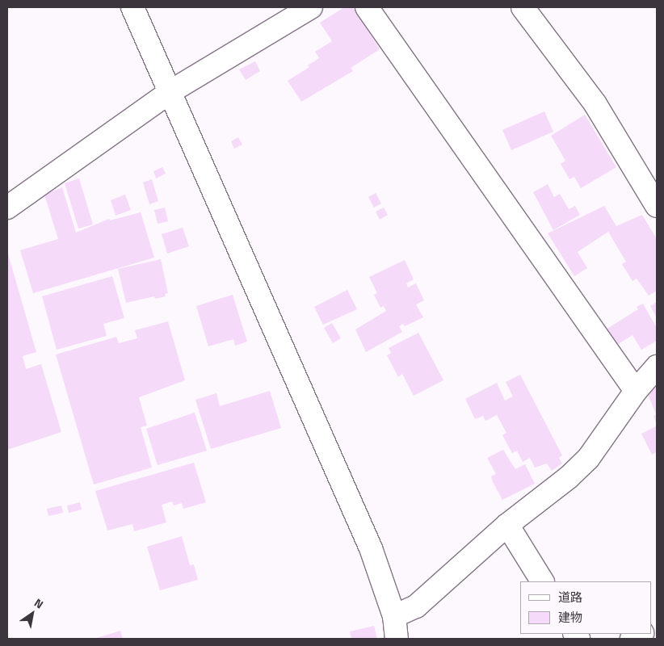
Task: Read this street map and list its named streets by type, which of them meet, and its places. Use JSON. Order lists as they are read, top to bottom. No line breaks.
{"legend":["道路","建物"],"north":"top right"}
